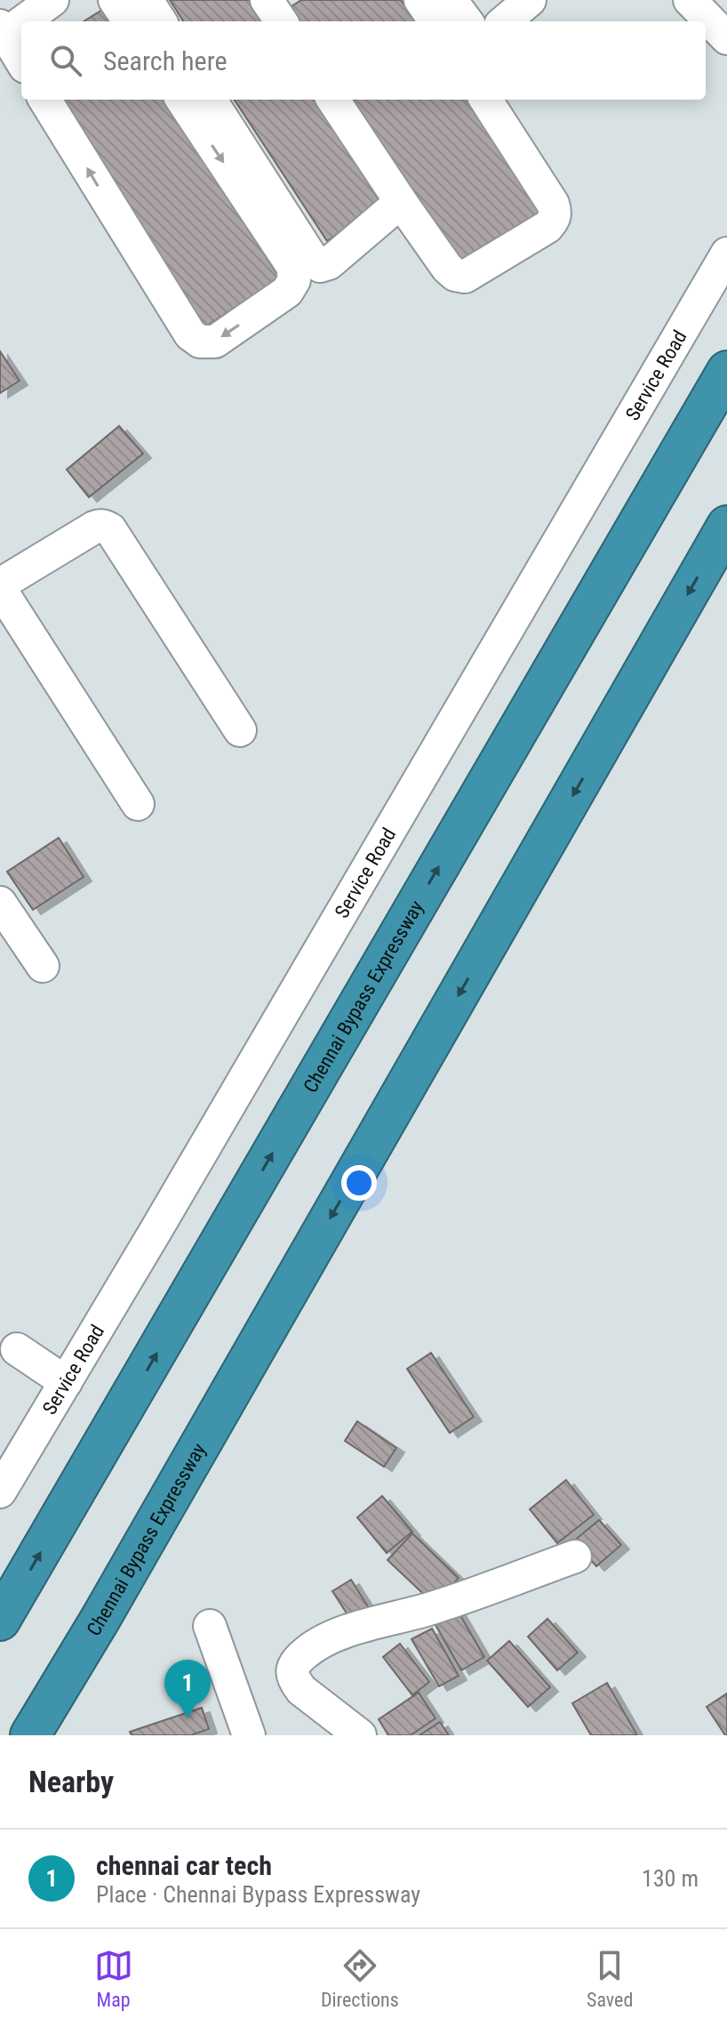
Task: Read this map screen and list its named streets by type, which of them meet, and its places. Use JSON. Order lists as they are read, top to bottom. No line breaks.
{"streets":{"highway":["Chennai Bypass Expressway"],"street":["Service Road"]},"page":{"search":"Search here","pins":"1","heading":"Nearby","list":[{"mark":"1","name":"chennai car tech","note":"Place · Chennai Bypass Expressway","value":"130 m"}],"nav":["Map","Directions","Saved"]}}
